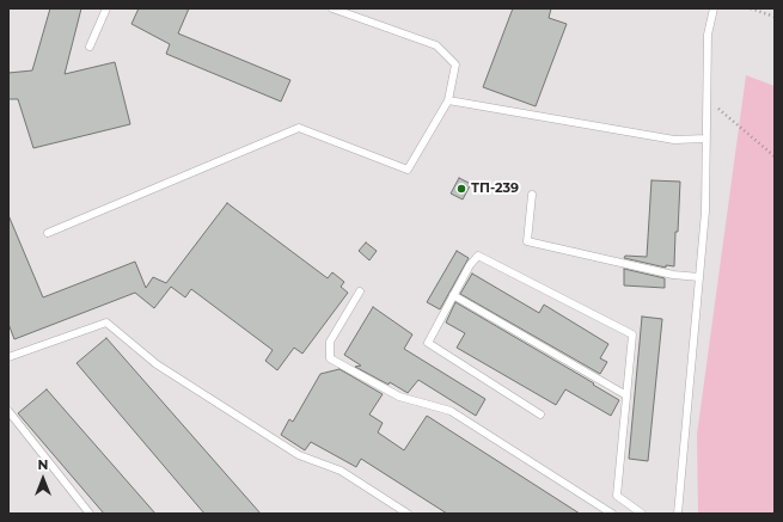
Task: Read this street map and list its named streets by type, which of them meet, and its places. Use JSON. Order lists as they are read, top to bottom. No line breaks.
{"places":["ТП-239"],"north":"top"}
